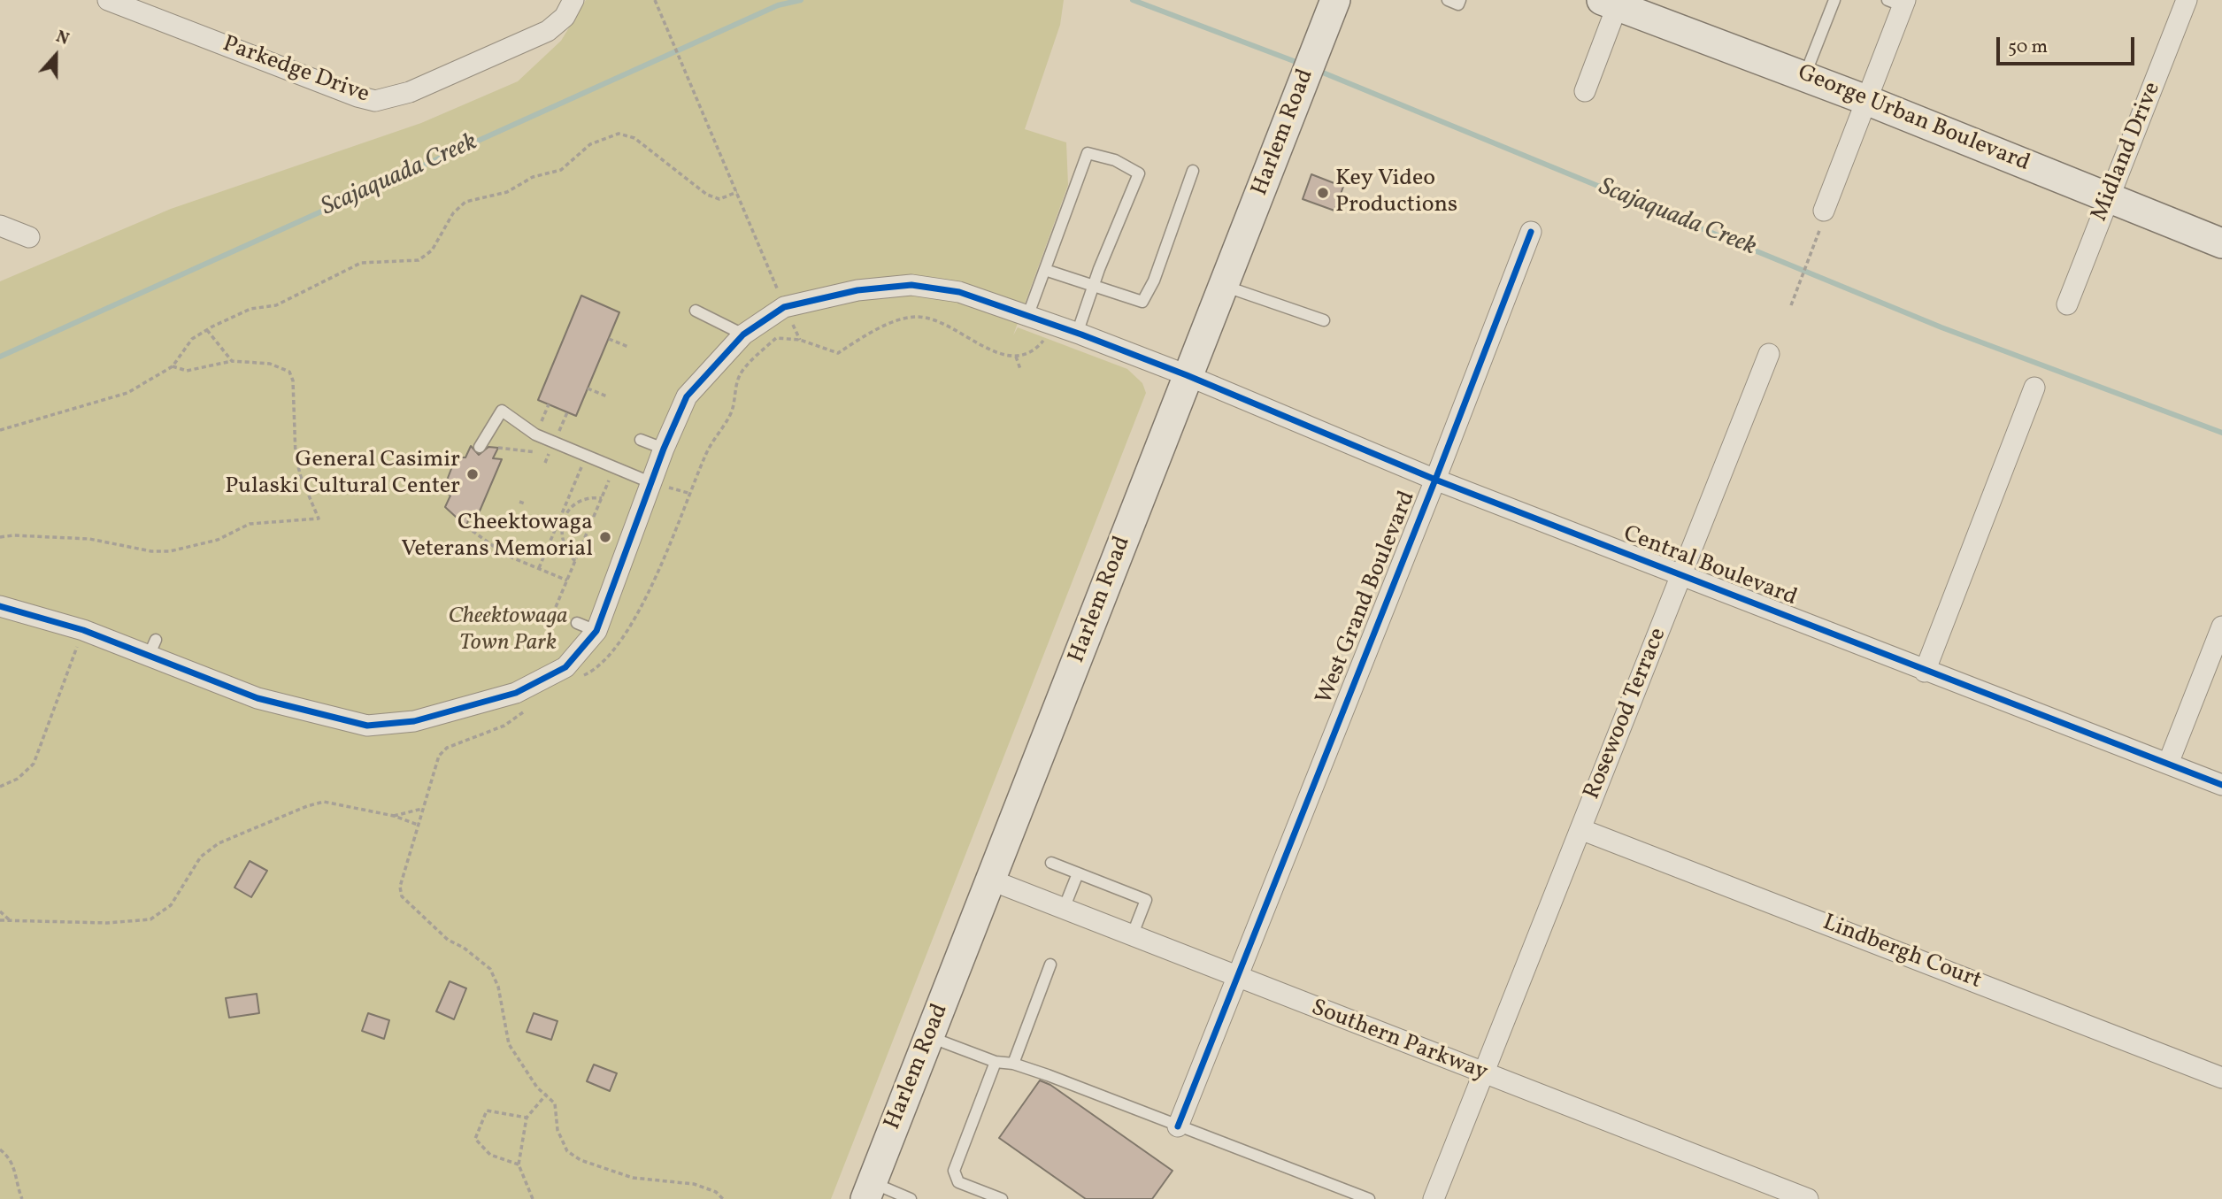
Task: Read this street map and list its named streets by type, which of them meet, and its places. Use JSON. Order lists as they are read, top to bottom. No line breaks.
{"streets":{"main road":["George Urban Boulevard","Harlem Road"],"street":["Parkedge Drive","Midland Drive","Central Boulevard","West Grand Boulevard","Rosewood Terrace","Lindbergh Court","Southern Parkway"]},"crossings":[["George Urban Boulevard","Midland Drive"],["Harlem Road","Central Boulevard"],["Harlem Road","Southern Parkway"],["Central Boulevard","West Grand Boulevard"],["Central Boulevard","Rosewood Terrace"],["West Grand Boulevard","Southern Parkway"],["Rosewood Terrace","Lindbergh Court"],["Rosewood Terrace","Southern Parkway"]],"water":["Scajaquada Creek"],"parks":["Cheektowaga Town Park"],"places":["Key Video Productions","General Casimir Pulaski Cultural Center","Cheektowaga Veterans Memorial"],"scale_bar":"50 m","north":"top"}
